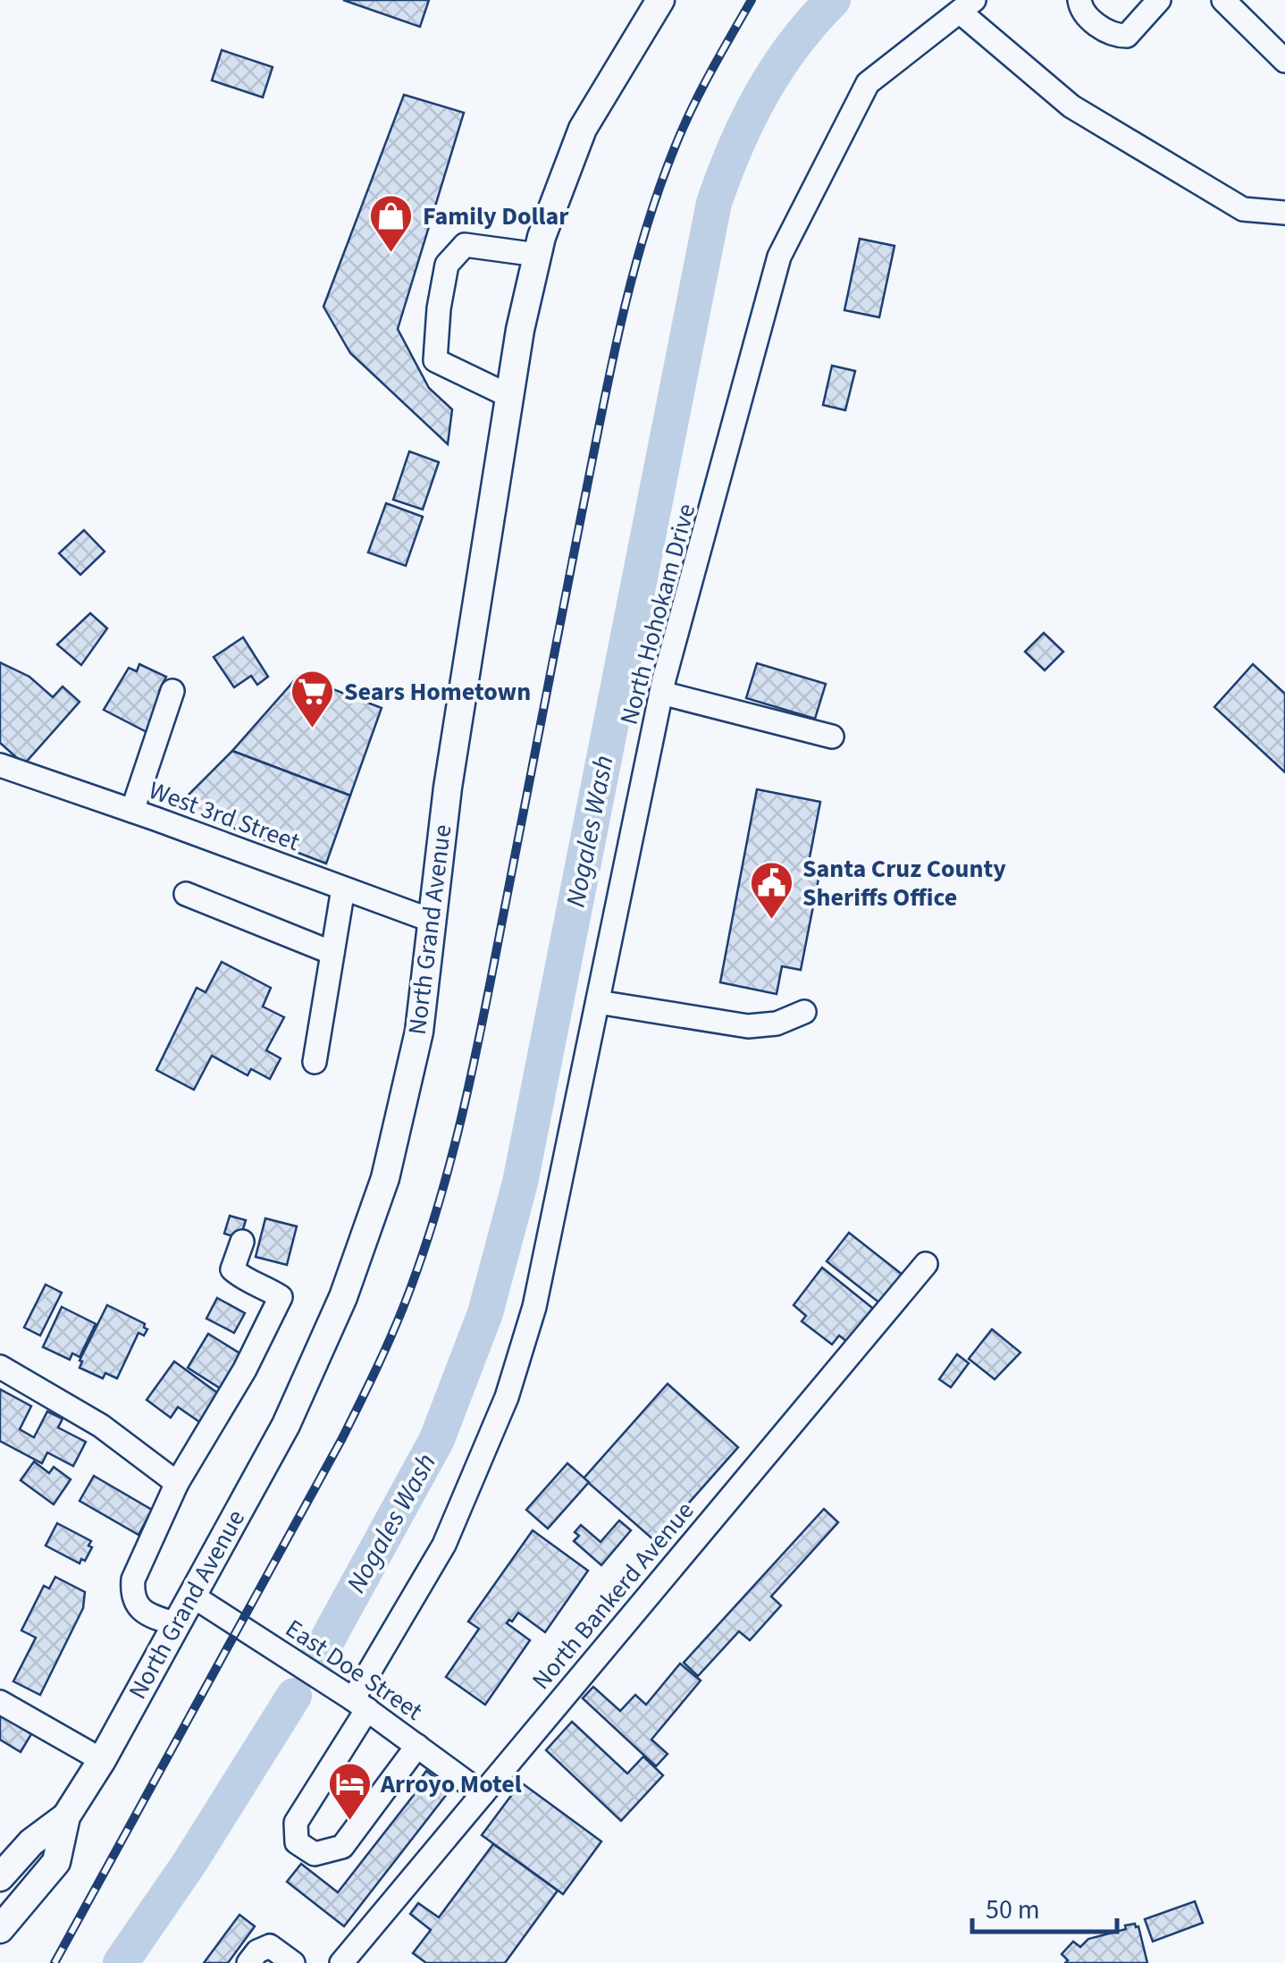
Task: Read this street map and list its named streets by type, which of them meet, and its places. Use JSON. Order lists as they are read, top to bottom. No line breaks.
{"streets":{"main road":["North Grand Avenue"],"street":["North Hohokam Drive","West 3rd Street","North Bankerd Avenue","East Doe Street"]},"crossings":[["North Hohokam Drive","East Doe Street"],["West 3rd Street","North Grand Avenue"],["North Grand Avenue","East Doe Street"],["North Bankerd Avenue","East Doe Street"]],"water":["Nogales Wash"],"places":{"shop":["Family Dollar"],"supermarket":["Sears Hometown"],"public building":["Santa Cruz County Sheriffs Office"],"hotel":["Arroyo Motel"]},"scale_bar":"50 m"}
